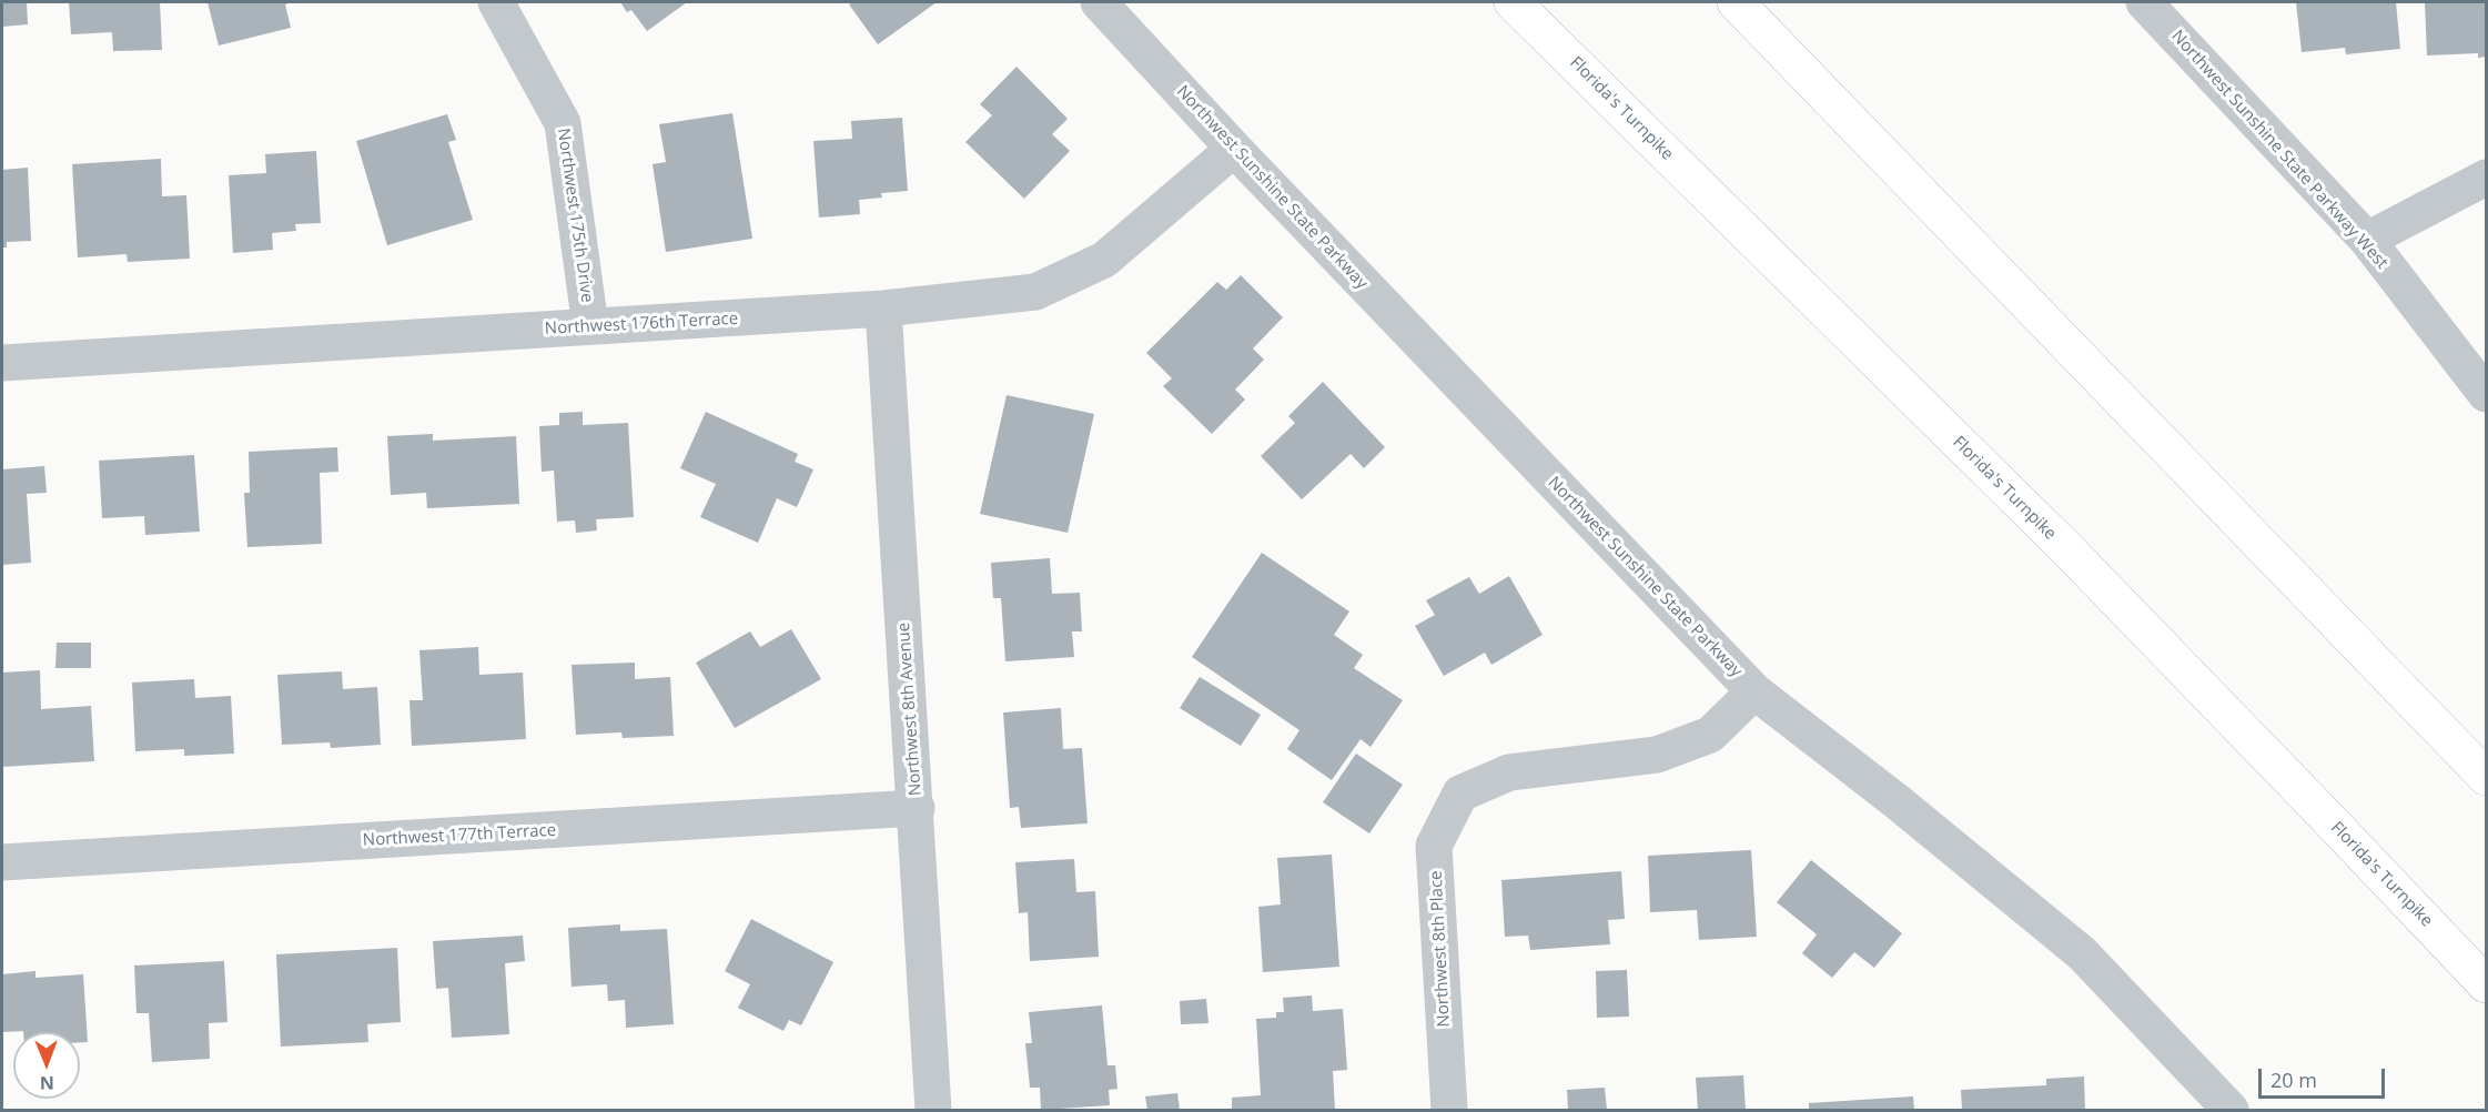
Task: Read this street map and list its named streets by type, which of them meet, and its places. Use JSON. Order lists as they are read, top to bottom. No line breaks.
{"streets":{"highway":["Florida's Turnpike"],"street":["Northwest Sunshine State Parkway West","Northwest Sunshine State Parkway","Northwest 175th Drive","Northwest 176th Terrace","Northwest 8th Avenue","Northwest 177th Terrace","Northwest 8th Place"]},"crossings":[["Northwest Sunshine State Parkway","Northwest 176th Terrace"],["Northwest Sunshine State Parkway","Northwest 8th Place"],["Northwest 175th Drive","Northwest 176th Terrace"],["Northwest 176th Terrace","Northwest 8th Avenue"],["Northwest 8th Avenue","Northwest 177th Terrace"]],"scale_bar":"20 m","north":"bottom"}
